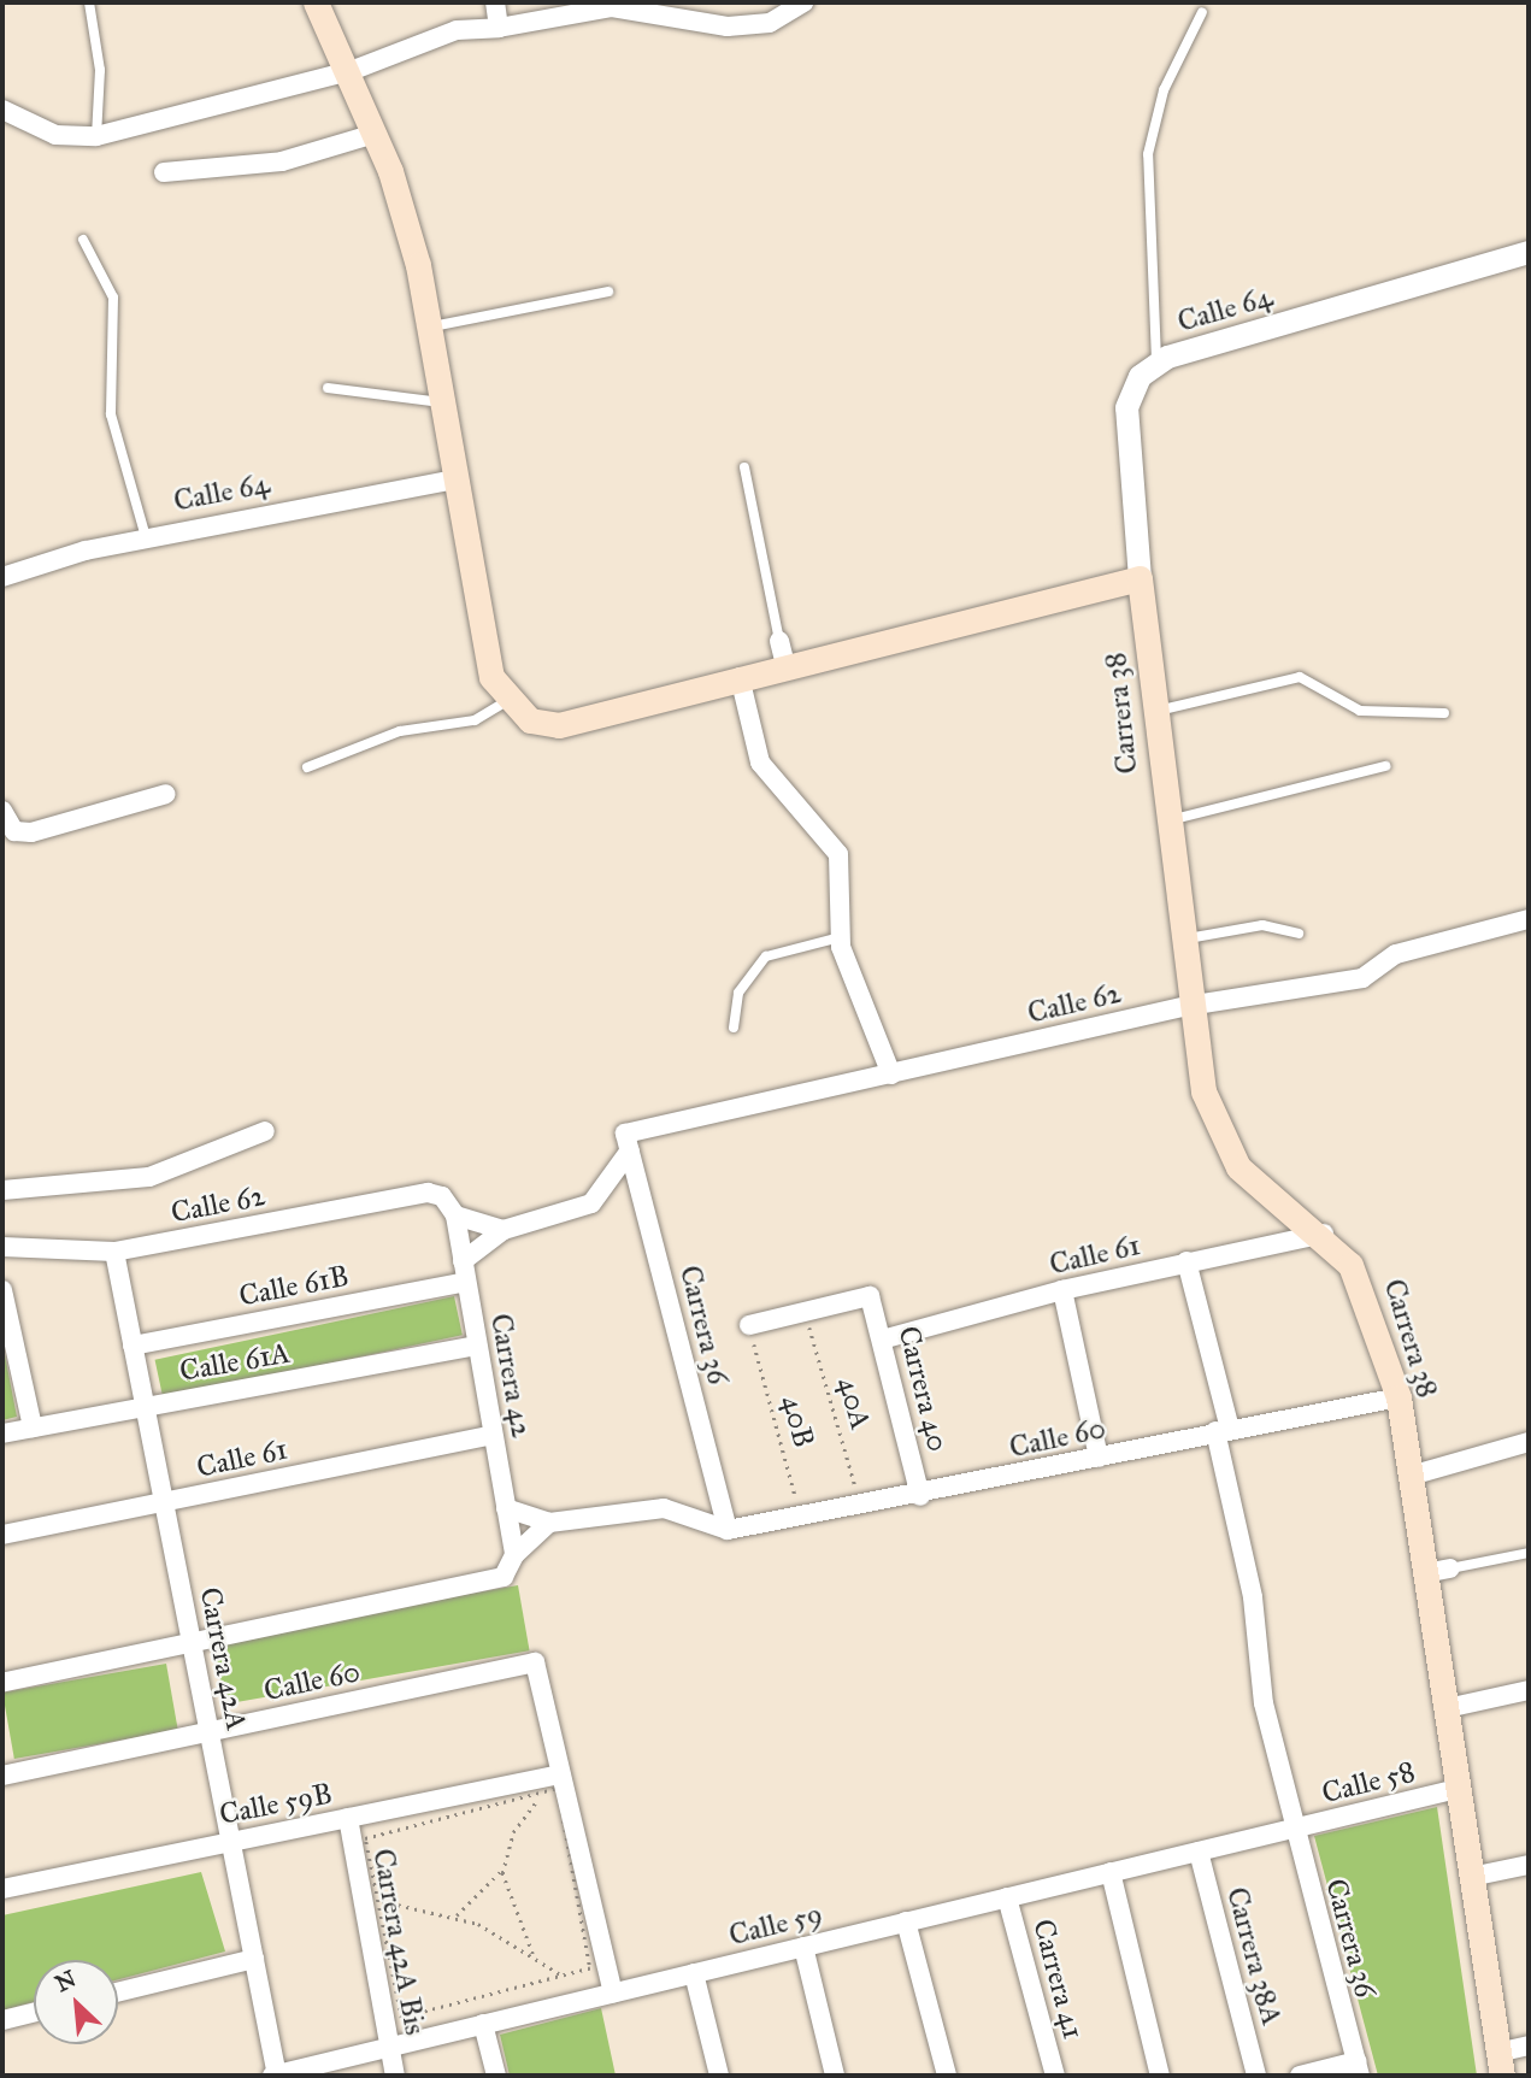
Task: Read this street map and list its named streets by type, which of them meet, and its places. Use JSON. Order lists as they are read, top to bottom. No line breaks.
{"streets":{"main road":["Carrera 38"],"street":["Calle 64","Calle 62","Calle 61","Calle 61B","Carrera 36","Calle 61A","Carrera 42","Carrera 40","Calle 60","Carrera 42A","Calle 58","Calle 59B","Calle 59","Carrera 42A Bis","Carrera 38A","Carrera 41"],"path":["40A","40B"]},"crossings":[["Calle 64","Carrera 38"],["Carrera 38","Calle 62"],["Carrera 38","Calle 61"],["Carrera 38","Calle 60"],["Carrera 38","Calle 58"],["Calle 62","Carrera 36"],["Calle 62","Carrera 42"],["Calle 62","Carrera 42A"],["Calle 61","Carrera 36"],["Calle 61","Carrera 42"],["Calle 61","Carrera 40"],["Calle 61","Carrera 42A"],["Calle 61B","Carrera 42"],["Calle 61B","Carrera 42A"],["Carrera 36","Calle 60"],["Carrera 36","Calle 58"],["Carrera 36","Calle 59"],["Calle 61A","Carrera 42"],["Calle 61A","Carrera 42A"],["Carrera 42","Calle 60"],["Carrera 40","40A"],["Carrera 40","Calle 60"],["40A","Calle 60"],["40B","Calle 60"],["Calle 60","Carrera 42A"],["Calle 60","Calle 59B"],["Carrera 42A","Calle 59B"],["Carrera 42A","Calle 59"],["Calle 58","Calle 59"],["Calle 59B","Carrera 42A Bis"],["Calle 59","Carrera 42A Bis"],["Calle 59","Carrera 38A"],["Calle 59","Carrera 41"]],"north":"top left"}
